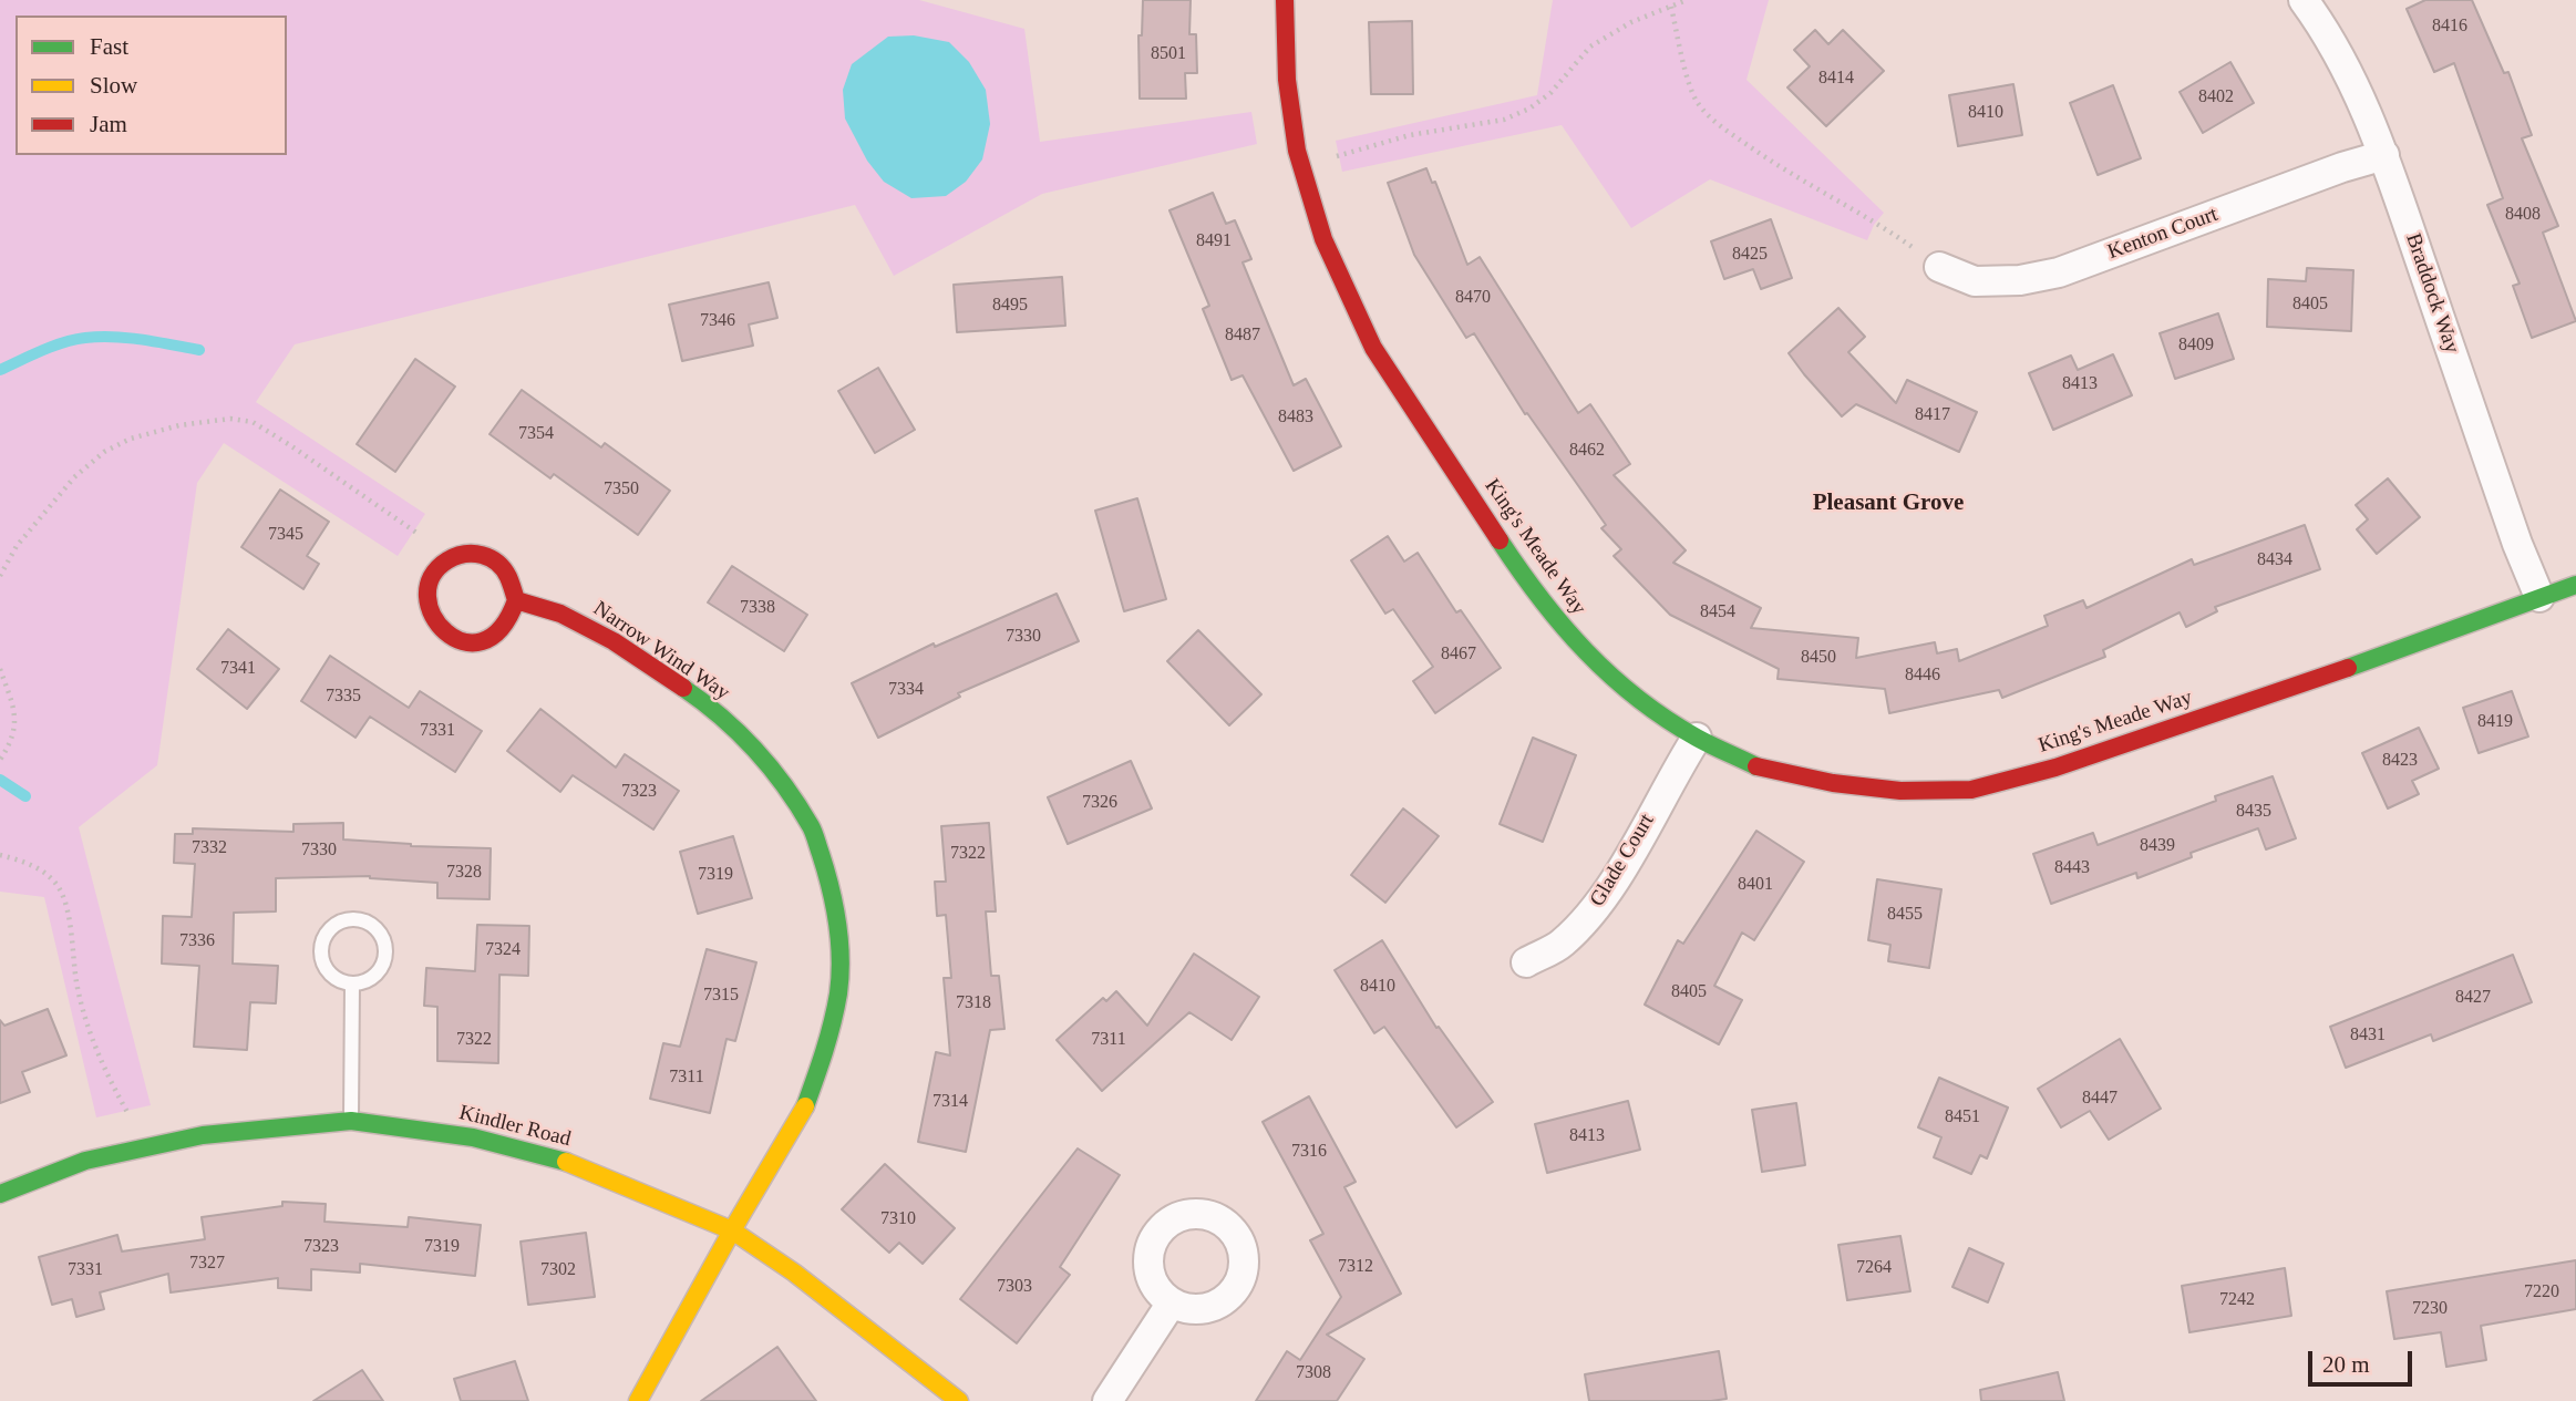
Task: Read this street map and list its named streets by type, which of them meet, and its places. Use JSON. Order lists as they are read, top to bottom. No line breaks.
{"streets":{"street":["Kenton Court","Braddock Way","King's Meade Way","Narrow Wind Way","Glade Court","Kindler Road"]},"crossings":[["Kenton Court","Braddock Way"],["Braddock Way","King's Meade Way"],["King's Meade Way","Glade Court"],["Narrow Wind Way","Kindler Road"]],"districts":["Pleasant Grove"],"house_numbers":["8416","8501","8414","8402","8410","8408","8491","8425","8470","8405","8495","7346","8487","8409","8413","8417","8483","7354","8462","7350","7345","8434","7338","8454","7330","8467","8450","7341","8446","7334","7335","8419","7331","8423","7323","7326","8435","8439","7332","7330","7322","8443","7328","7319","8401","8455","7336","7324","8410","8405","7315","8427","7318","8431","7322","7311","7311","8447","7314","8451","8413","7316","7310","7323","7319","7327","7312","7264","7331","7302","7303","7220","7242","7230","7308"],"legend":["Fast","Slow","Jam"],"scale_bar":"20 m"}
